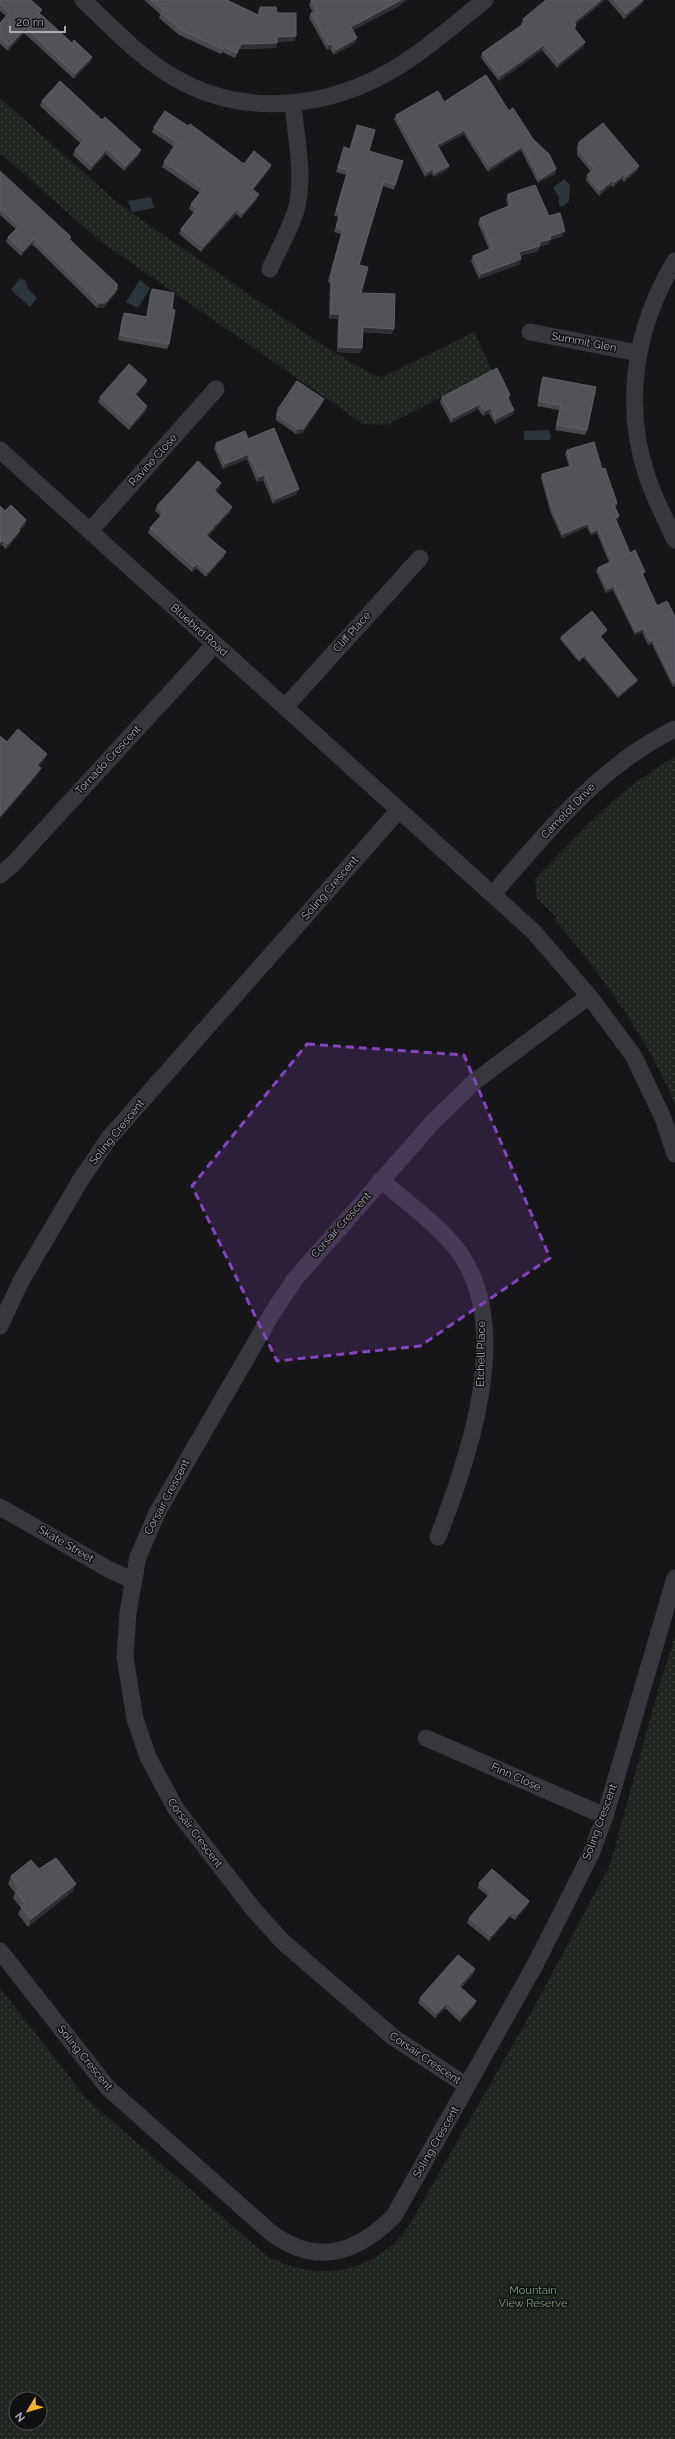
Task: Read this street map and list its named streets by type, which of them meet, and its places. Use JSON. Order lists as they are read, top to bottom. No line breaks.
{"streets":{"street":["Summit Glen","Ravine Close","Bluebird Road","Cliff Place","Tornado Crescent","Camelot Drive","Soling Crescent","Corsair Crescent","Etchell Place","Skate Street","Finn Close"]},"crossings":[["Ravine Close","Bluebird Road"],["Bluebird Road","Cliff Place"],["Bluebird Road","Tornado Crescent"],["Bluebird Road","Soling Crescent"],["Soling Crescent","Corsair Crescent"],["Soling Crescent","Finn Close"],["Corsair Crescent","Etchell Place"],["Corsair Crescent","Skate Street"]],"parks":["Mountain View Reserve"],"scale_bar":"20 m","north":"bottom left"}
